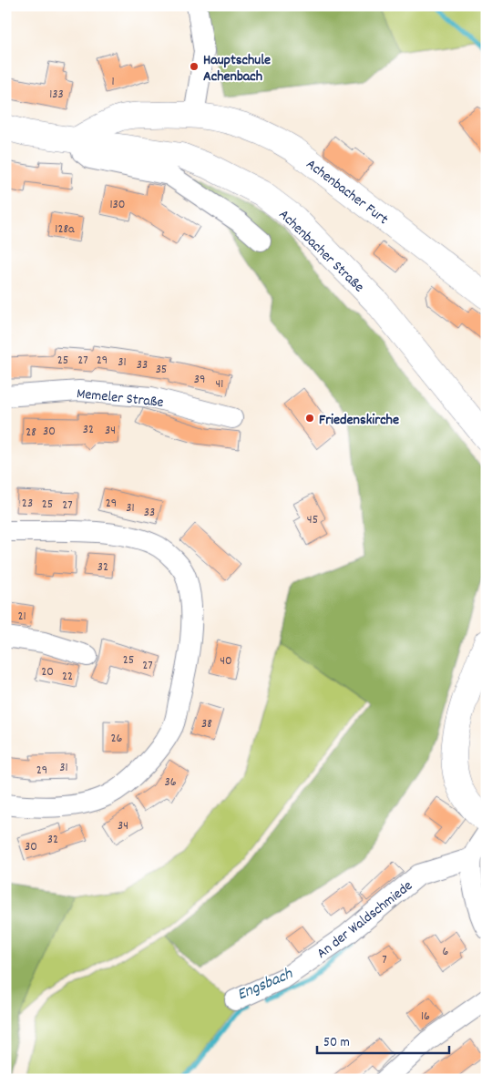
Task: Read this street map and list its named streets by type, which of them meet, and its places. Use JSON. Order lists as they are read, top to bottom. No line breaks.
{"streets":{"main road":["Achenbacher Furt","Achenbacher Straße"],"street":["Memeler Straße","An der Waldschmiede"]},"crossings":[["Achenbacher Furt","Achenbacher Straße"]],"water":["Engsbach"],"places":["Hauptschule Achenbach","Friedenskirche"],"house_numbers":["1","133","130","128a","25","27","29","31","33","35","39","41","32","34","30","28","23","29","25","27","31","33","45","32","21","25","40","27","20","22","38","26","31","29","36","34","32","30","6","7","16"],"scale_bar":"50 m"}
